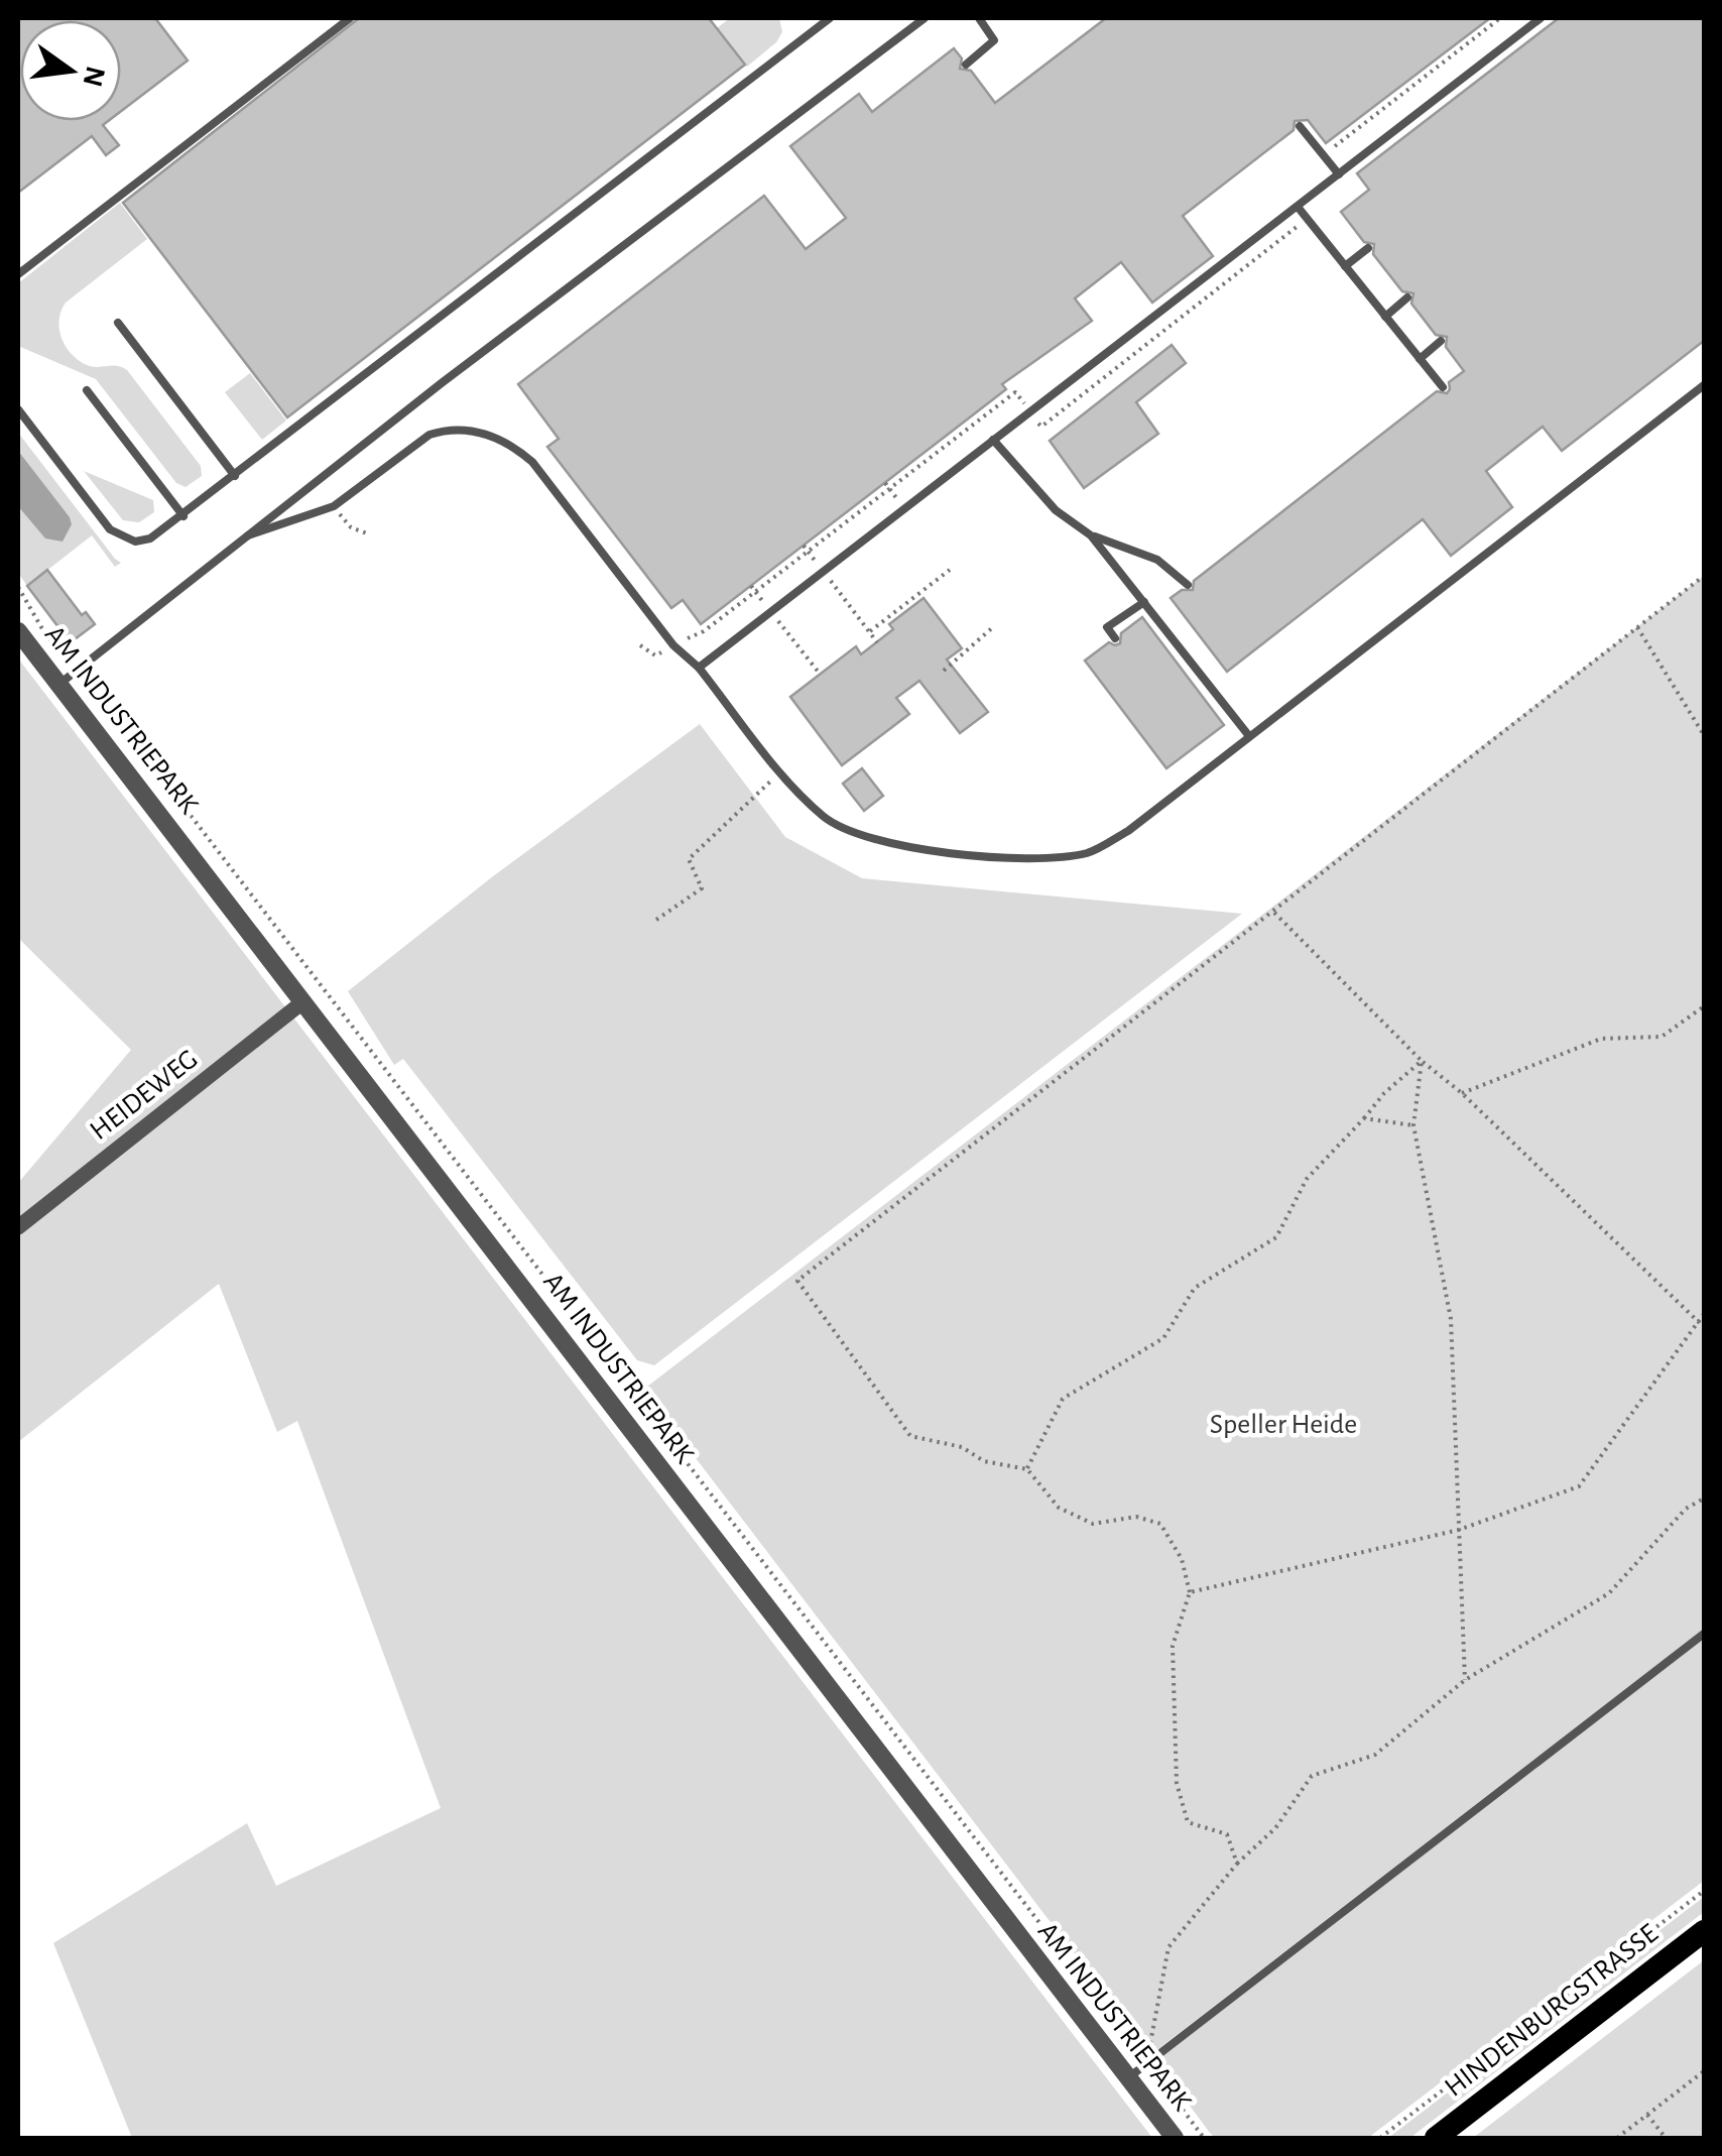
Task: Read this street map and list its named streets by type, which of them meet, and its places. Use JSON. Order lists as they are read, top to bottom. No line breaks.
{"streets":{"main road":["HINDENBURGSTRASSE"],"street":["AM INDUSTRIEPARK","HEIDEWEG"]},"crossings":[["AM INDUSTRIEPARK","HEIDEWEG"]],"parks":["Speller Heide"],"north":"right"}
